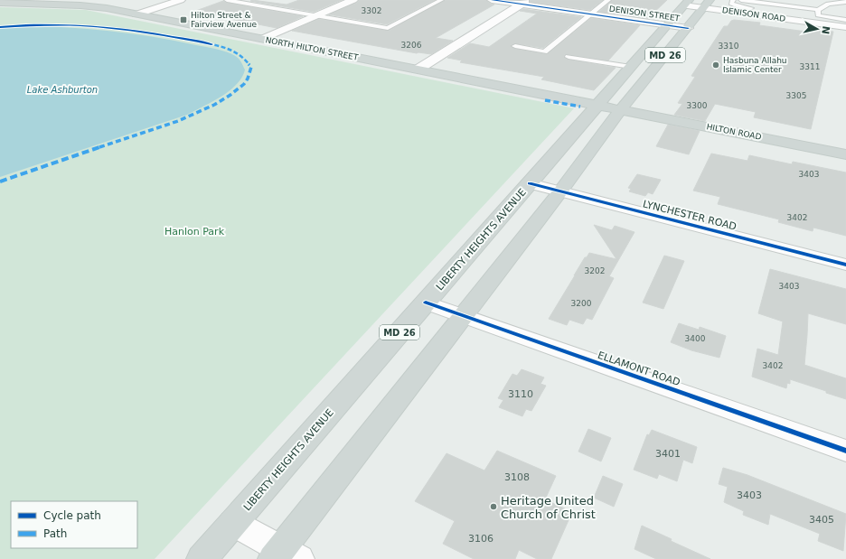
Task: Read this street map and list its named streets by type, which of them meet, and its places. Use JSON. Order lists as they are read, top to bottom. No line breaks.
{"streets":{"main road":["NORTH HILTON STREET","MD 26","HILTON ROAD","LIBERTY HEIGHTS AVENUE"],"street":["DENISON STREET","DENISON ROAD","LYNCHESTER ROAD","ELLAMONT ROAD"]},"crossings":[["DENISON STREET","MD 26"],["DENISON STREET","LIBERTY HEIGHTS AVENUE"],["DENISON ROAD","MD 26"],["DENISON ROAD","LIBERTY HEIGHTS AVENUE"],["NORTH HILTON STREET","MD 26"],["NORTH HILTON STREET","HILTON ROAD"],["NORTH HILTON STREET","LIBERTY HEIGHTS AVENUE"],["MD 26","HILTON ROAD"],["MD 26","LYNCHESTER ROAD"],["MD 26","ELLAMONT ROAD"],["LYNCHESTER ROAD","LIBERTY HEIGHTS AVENUE"],["LIBERTY HEIGHTS AVENUE","ELLAMONT ROAD"]],"water":["Lake Ashburton"],"parks":["Hanlon Park"],"places":{"transit":["Hilton Street & Fairview Avenue"],"other":["Hasbuna Allahu Islamic Center","Heritage United Church of Christ"]},"house_numbers":["3302","3206","3310","3311","3305","3300","3403","3402","3202","3403","3200","3400","3402","3110","3401","3108","3403","3405","3106"],"legend":["Cycle path","Path"],"north":"right"}
